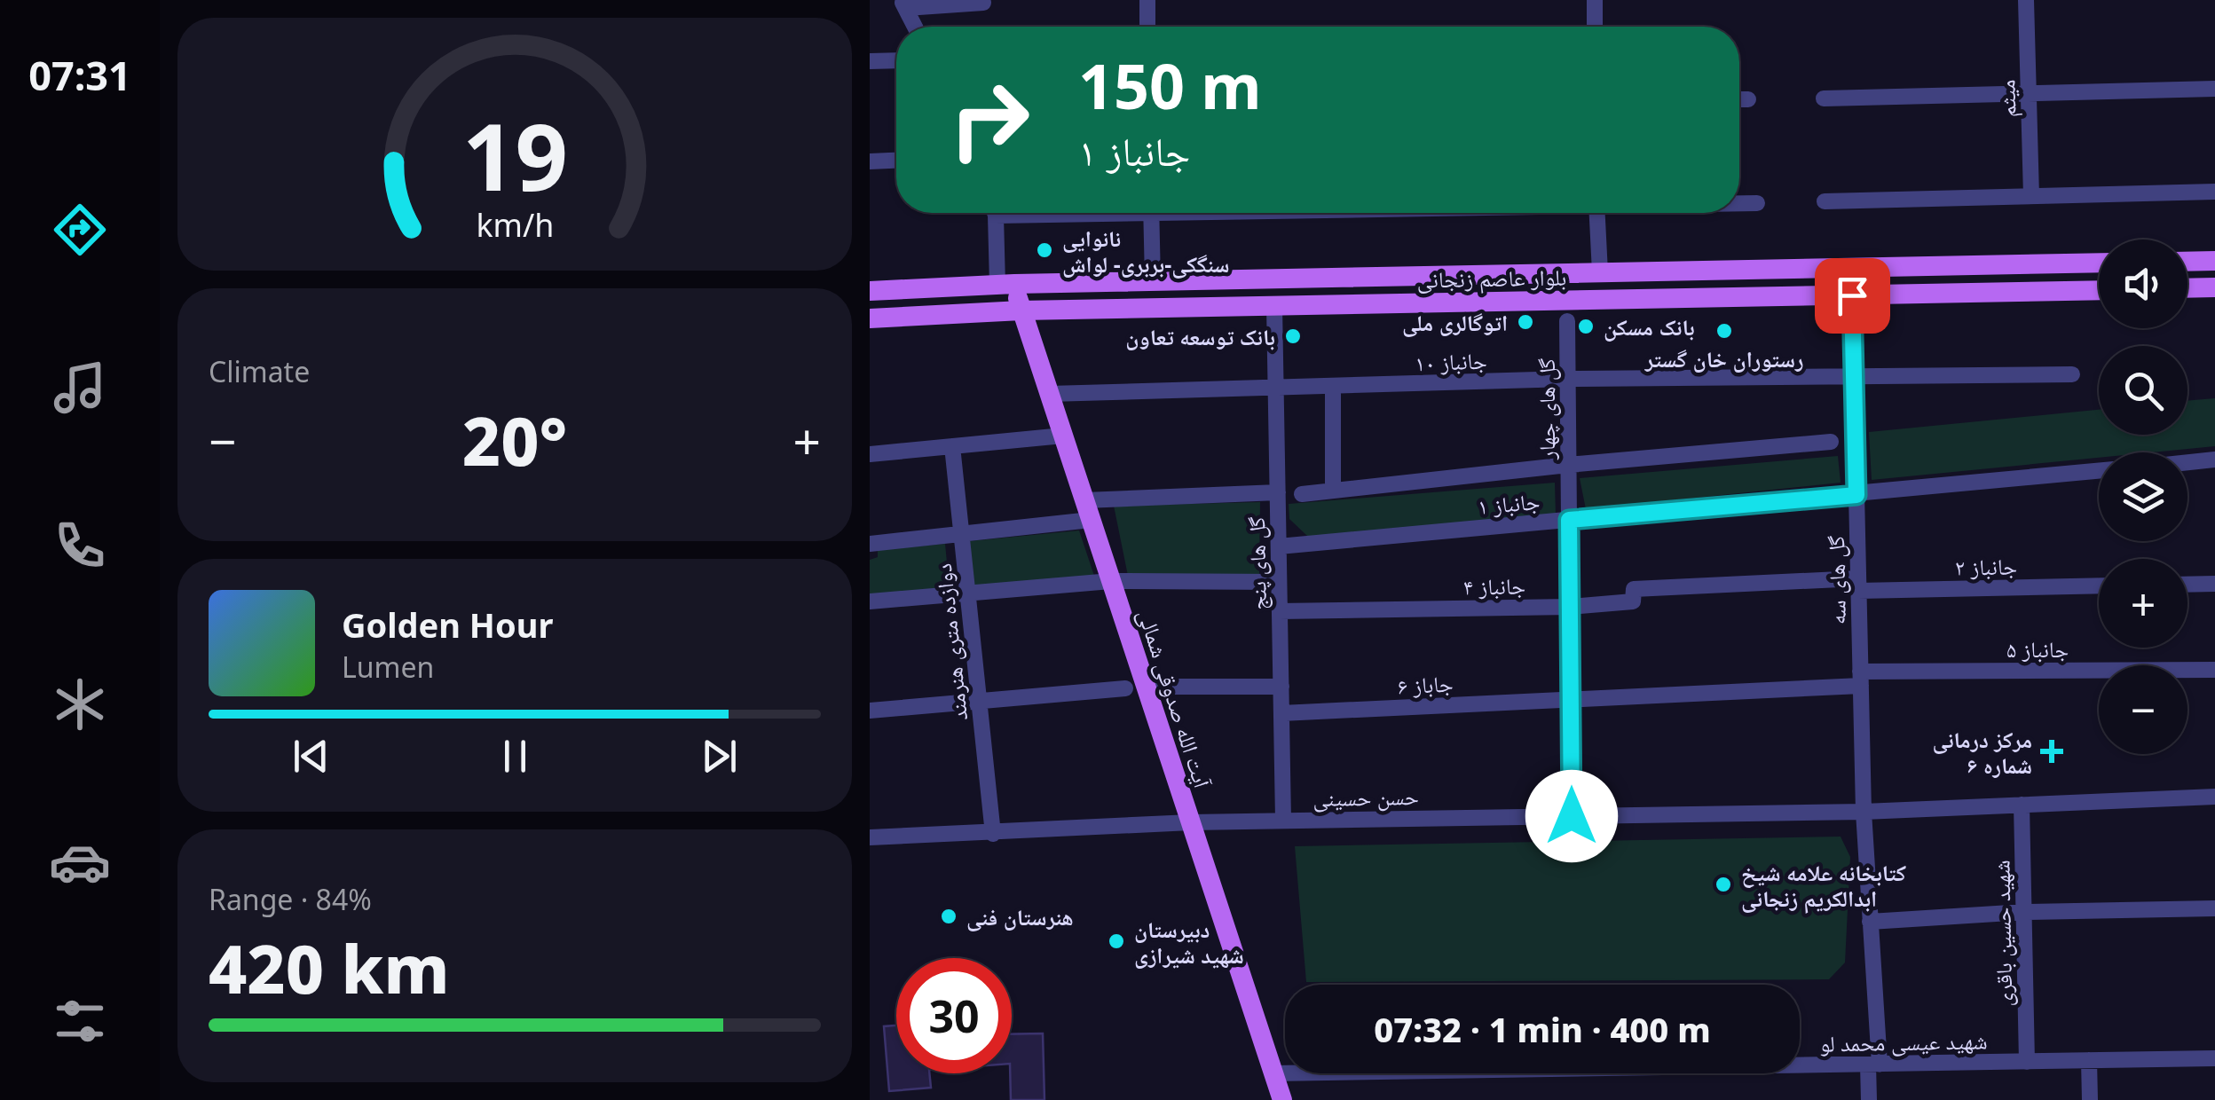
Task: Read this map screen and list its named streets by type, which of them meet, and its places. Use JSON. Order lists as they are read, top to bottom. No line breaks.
{"streets":{"main road":["بلوار عاصم زنجانی","آیت الله صدوقی شمالی"],"street":["میثم","جانباز ۱۰","گل های چهار","جانباز ۱","گل های پنج","جانباز ۲","گل های سه","جانباز ۴","دوازده متری هنرمند","جانباز ۵","جاباز ۶","حسن حسینی","شهید حسین باقری","شهید عیسی محمد لو"]},"crossings":[["بلوار عاصم زنجانی","گل های پنج"],["بلوار عاصم زنجانی","گل های سه"],["بلوار عاصم زنجانی","آیت الله صدوقی شمالی"],["جانباز ۱۰","گل های چهار"],["جانباز ۱۰","گل های پنج"],["جانباز ۱۰","گل های سه"],["جانباز ۱۰","آیت الله صدوقی شمالی"],["گل های چهار","جانباز ۱"],["گل های چهار","جانباز ۴"],["گل های چهار","جانباز ۵"],["گل های چهار","جاباز ۶"],["گل های چهار","حسن حسینی"],["جانباز ۱","گل های پنج"],["جانباز ۱","گل های سه"],["گل های پنج","جانباز ۴"],["گل های پنج","جاباز ۶"],["گل های پنج","حسن حسینی"],["جانباز ۲","گل های سه"],["جانباز ۲","جانباز ۴"],["گل های سه","جانباز ۴"],["گل های سه","جانباز ۵"],["گل های سه","حسن حسینی"],["گل های سه","شهید عیسی محمد لو"],["دوازده متری هنرمند","حسن حسینی"],["جانباز ۵","جاباز ۶"],["آیت الله صدوقی شمالی","حسن حسینی"],["آیت الله صدوقی شمالی","شهید عیسی محمد لو"],["حسن حسینی","شهید حسین باقری"],["شهید حسین باقری","شهید عیسی محمد لو"]],"places":{"other":["نانوایی سنگکی-بربری- لواش","اتوگالری ملی","بانک مسکن","رستوران خان گستر","بانک توسعه تعاون","کتابخانه علامه شیخ ابدالکریم زنجانی","هنرستان فنی","دبیرستان شهید شیرازی"],"health":["مرکز درمانی شماره ۶"]},"page":{"tabs":"07:31","turn":["150 m","جانباز ۱"],"map_buttons":["+","−"],"tile":["Climate",["Range · 84%","420 km"]],"heat":["−","20°","+"],"song":["Golden Hour","Lumen"],"limit":"30","trip":"07:32 · 1 min · 400 m","gauge":["19","km/h"]}}
